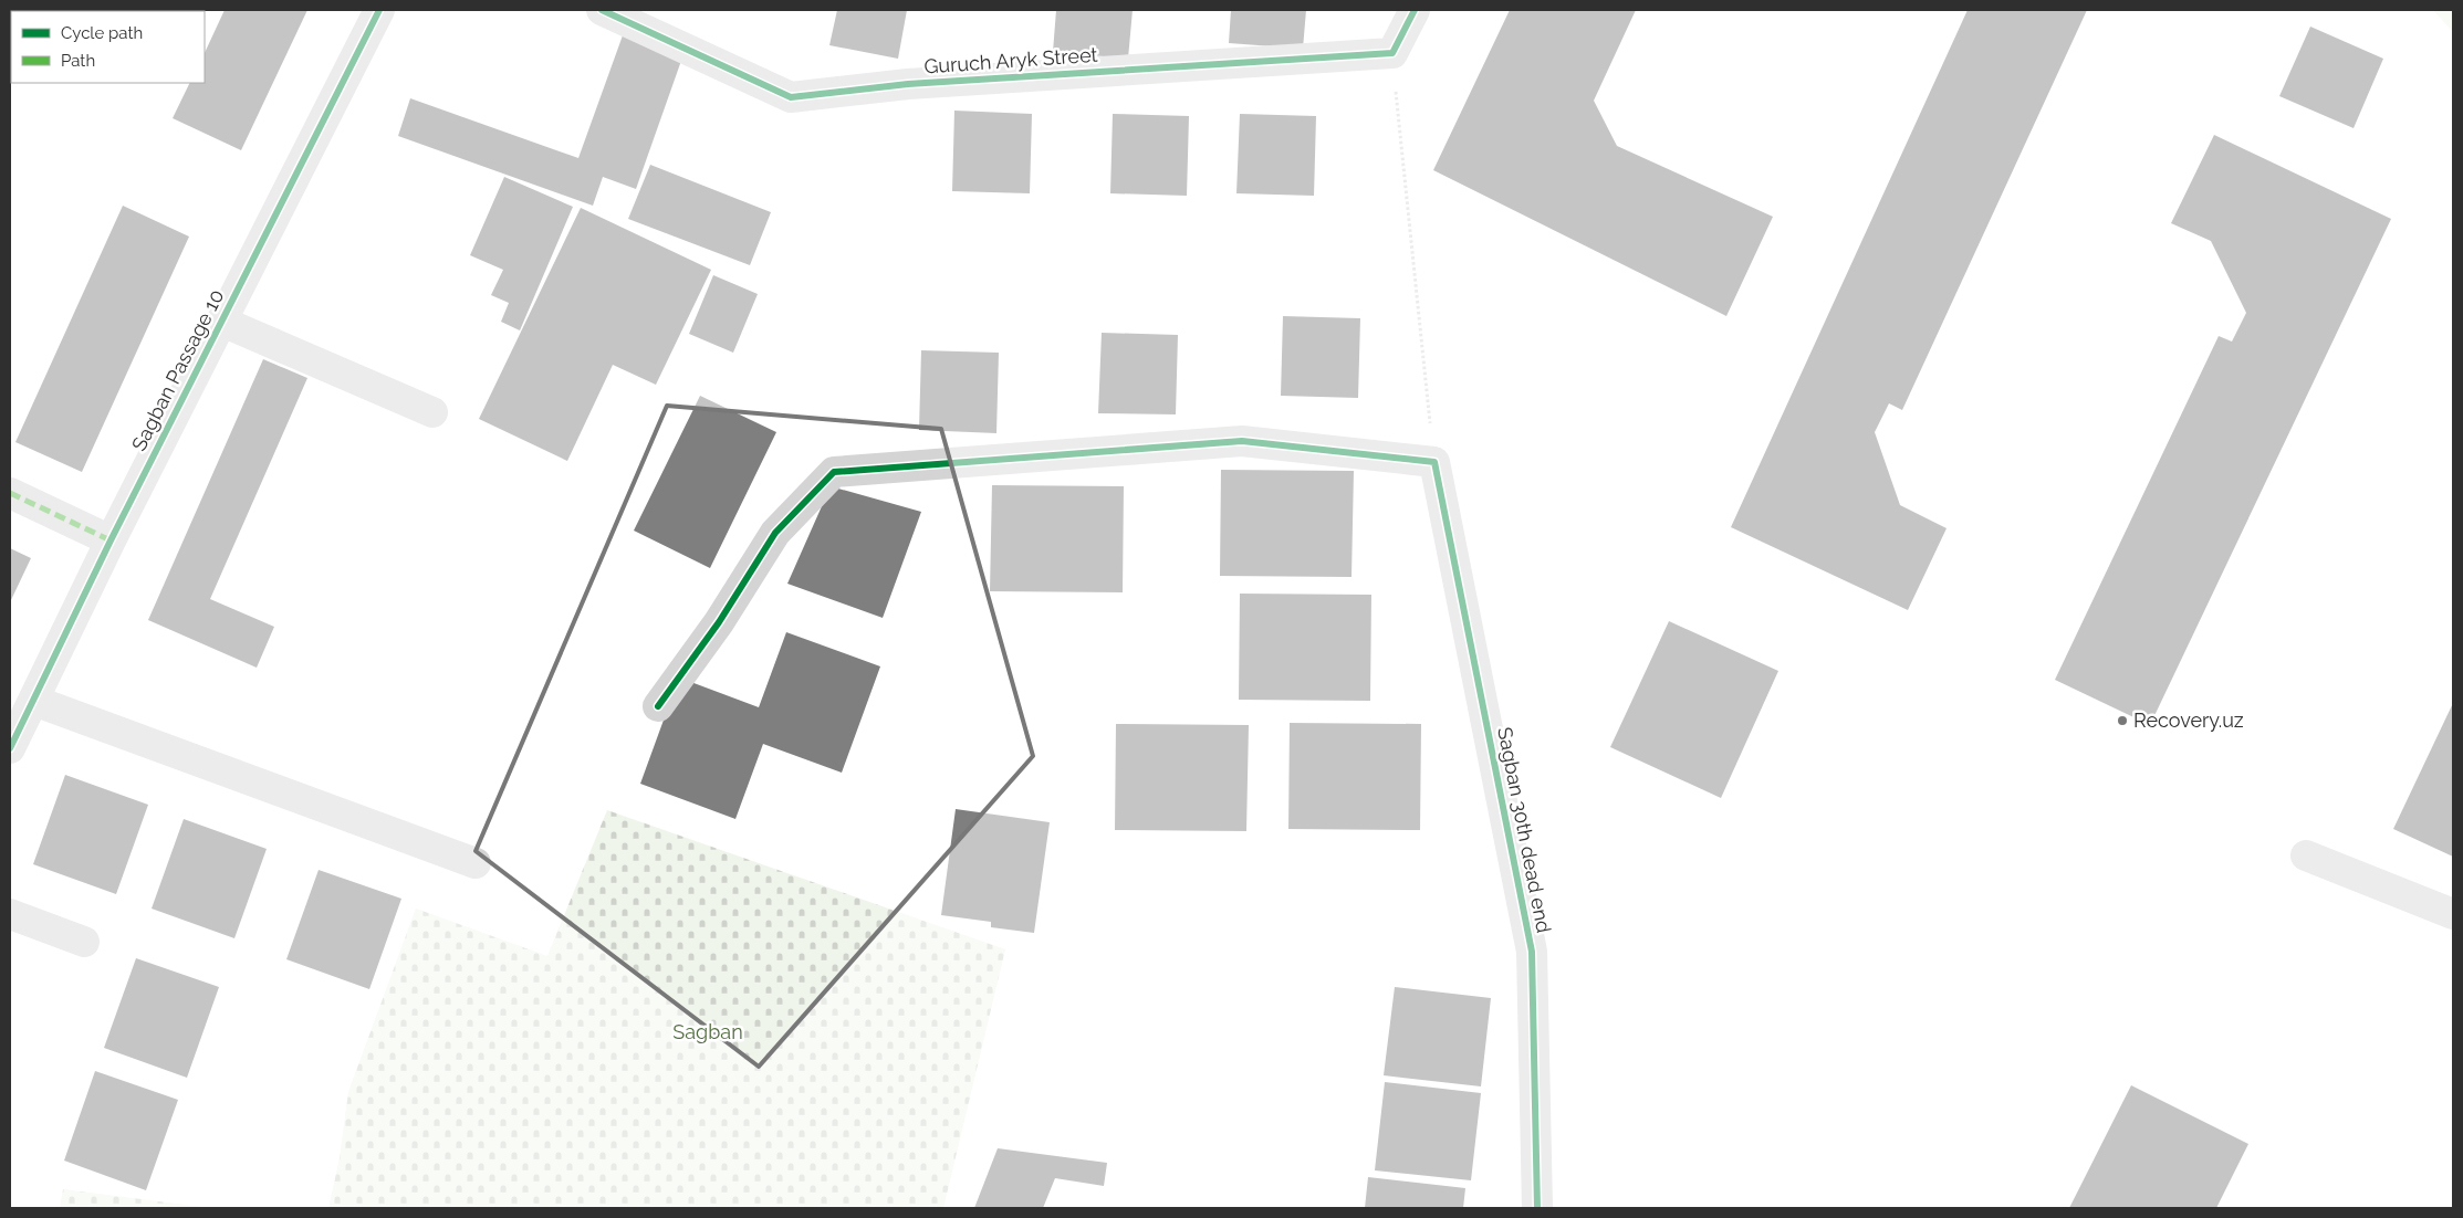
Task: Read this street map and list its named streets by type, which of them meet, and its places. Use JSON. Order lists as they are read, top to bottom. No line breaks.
{"streets":{"street":["Guruch Aryk Street","Sagban Passage 10","Sagban 30th dead end"]},"parks":["Sagban"],"places":["Recovery.uz"],"legend":["Cycle path","Path"]}
